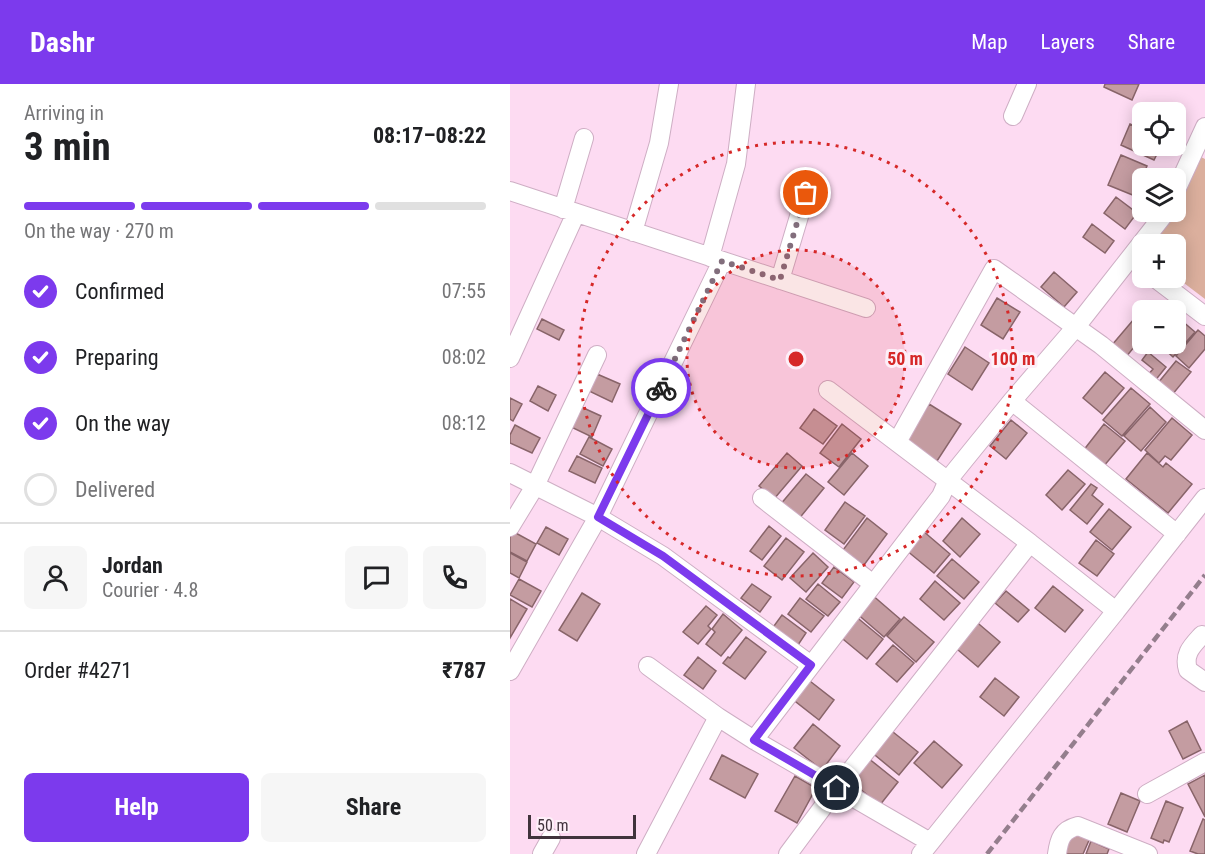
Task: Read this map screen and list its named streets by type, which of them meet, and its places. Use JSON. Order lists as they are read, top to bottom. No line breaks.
{"scale_bar":"50 m","page":{"header":"Dashr","nav":["Map","Layers","Share"],"heading":["3 min","Arriving in","08:17–08:22"],"panel":["Jordan","Courier · 4.8","Order #4271","₹787"],"map_buttons":["+","−"],"bar":"On the way · 270 m","list":[["Confirmed","07:55"],["Preparing","08:02"],["On the way","08:12"],"Delivered"],"buttons":["Help","Share"],"scale":"50 m"},"rings":["50 m","100 m"]}
